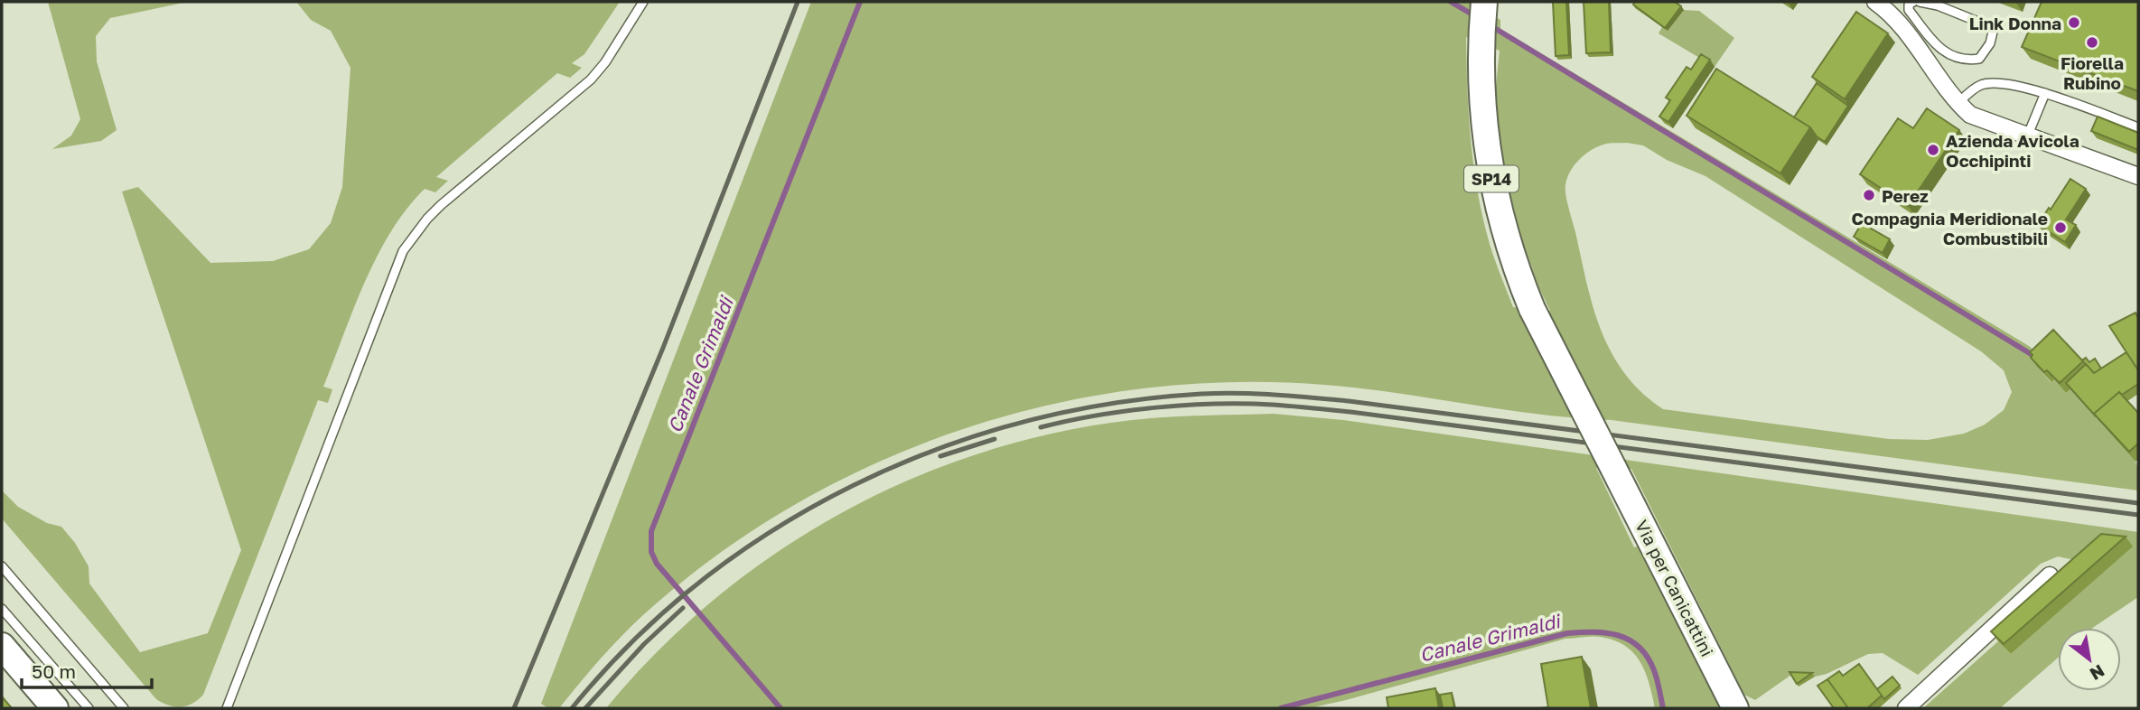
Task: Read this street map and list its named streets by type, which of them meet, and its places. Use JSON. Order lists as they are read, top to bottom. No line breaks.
{"streets":{"main road":["SP14","Via per Canicattini"]},"water":["Canale Grimaldi"],"places":["Link Donna","Fiorella Rubino","Azienda Avicola Occhipinti","Perez","Compagnia Meridionale Combustibili"],"scale_bar":"50 m","north":"bottom right"}
